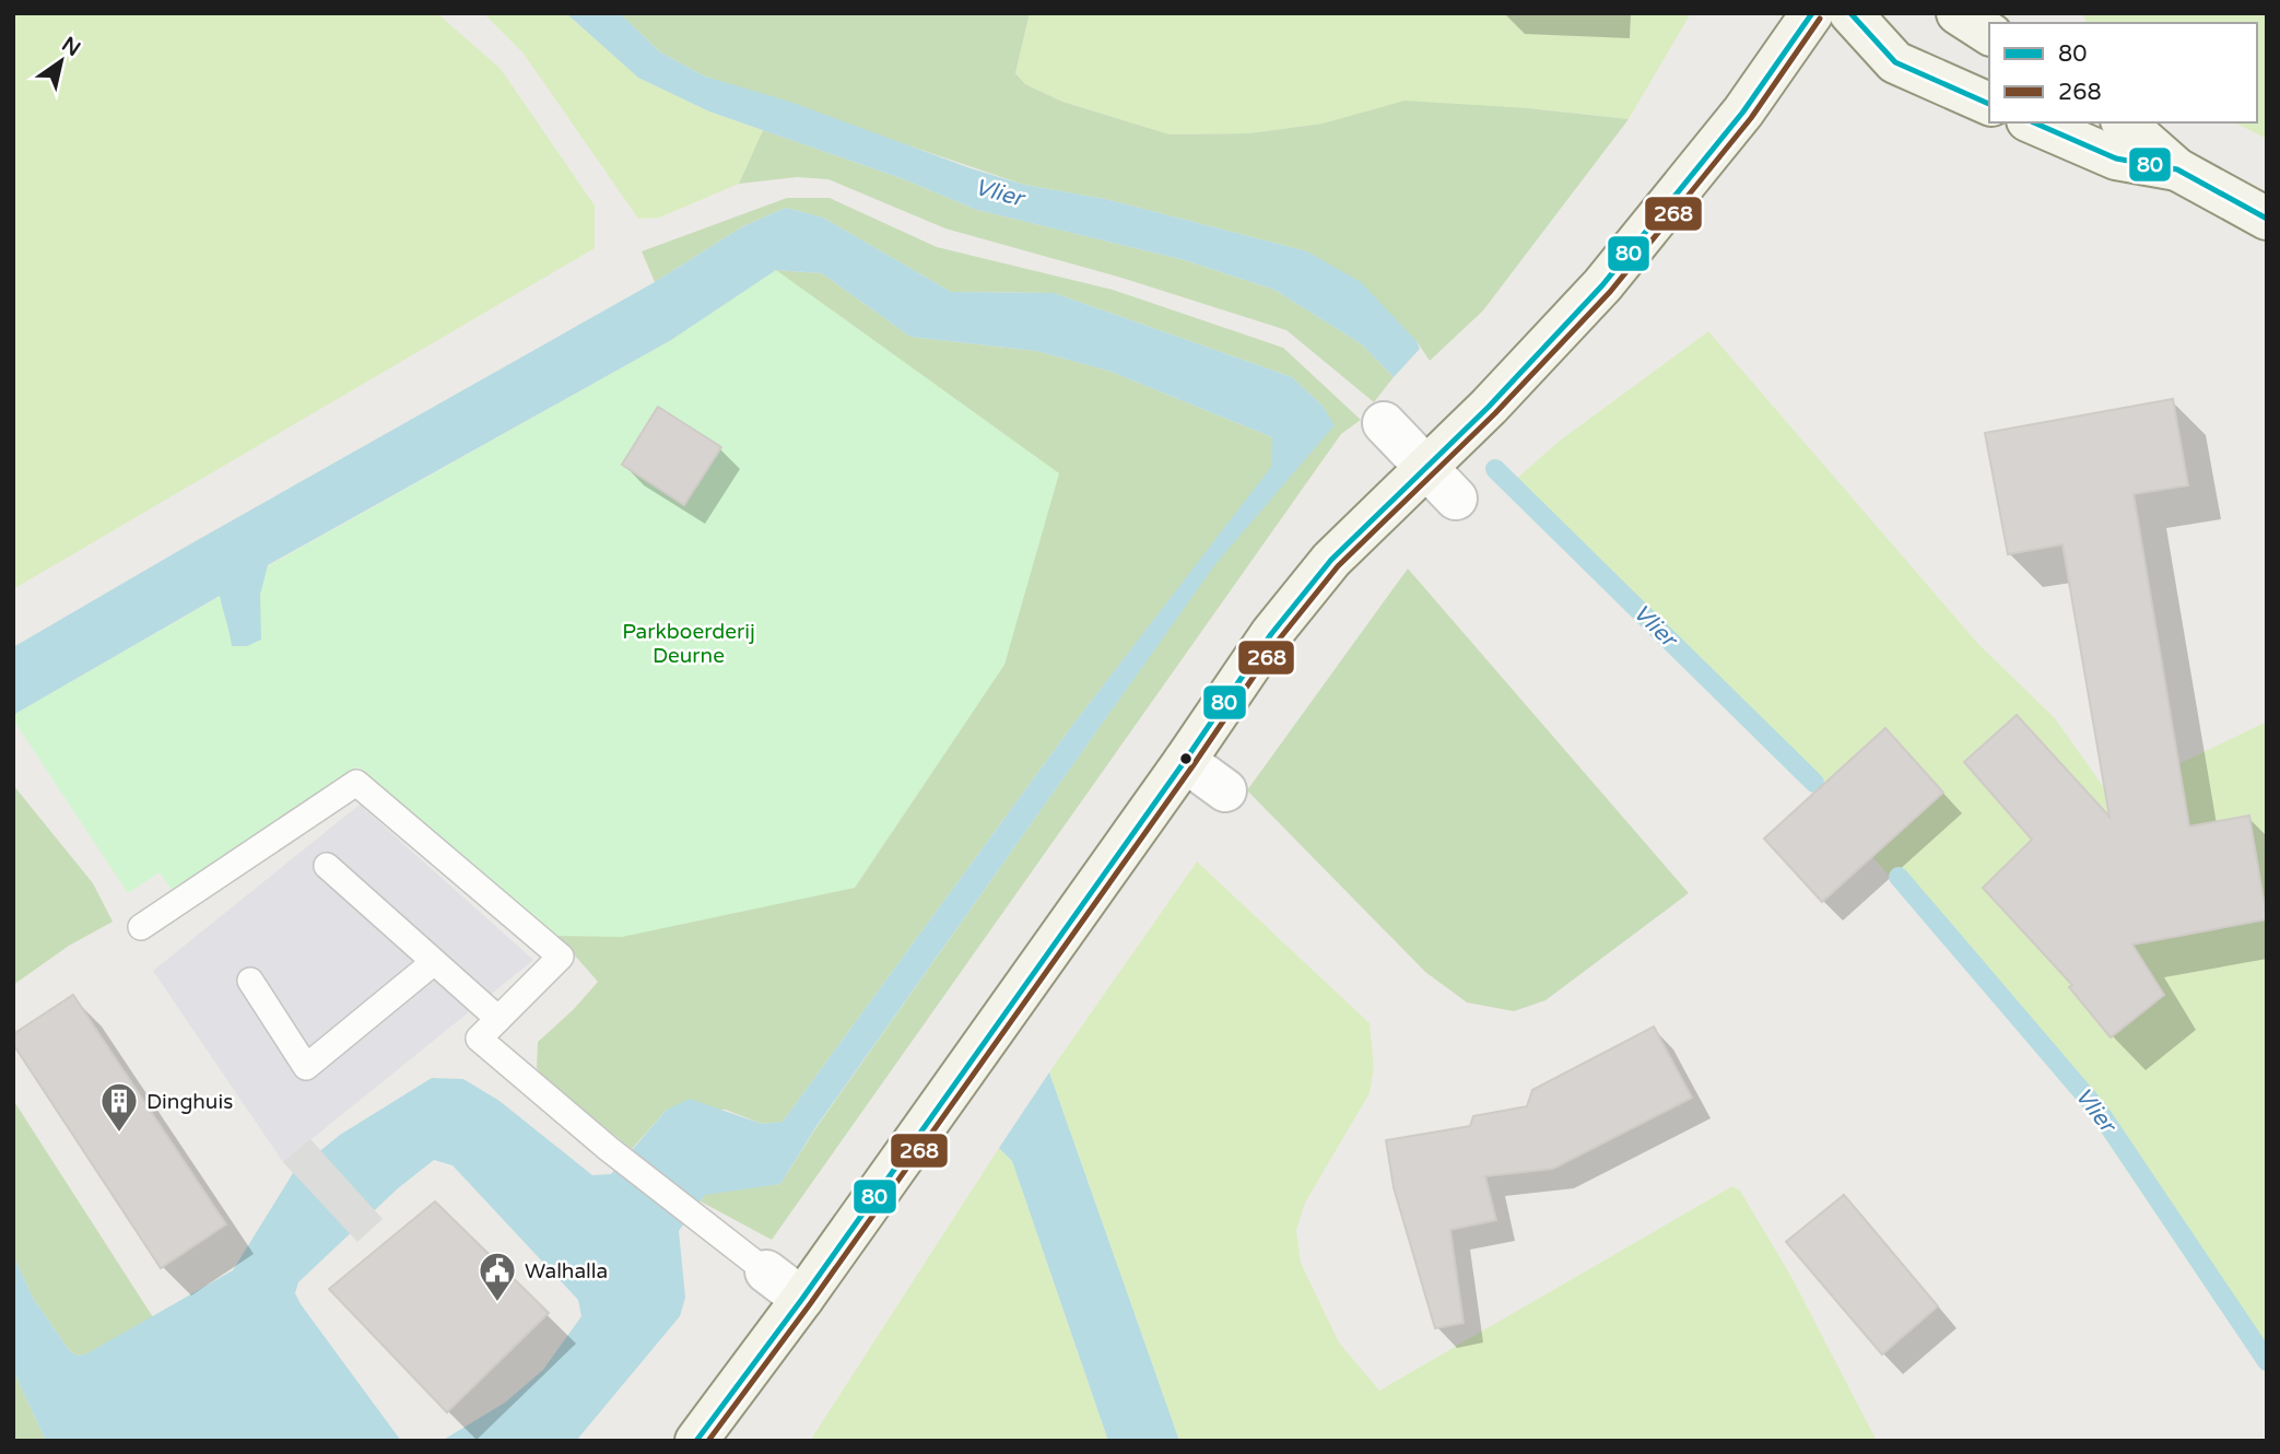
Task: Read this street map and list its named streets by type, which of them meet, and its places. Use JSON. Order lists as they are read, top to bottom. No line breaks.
{"water":["Vlier"],"parks":["Parkboerderij Deurne"],"places":{"building":["Dinghuis"],"public building":["Walhalla"]},"lines":["transit line 80","transit line 268"],"legend":["80","268"],"north":"top right"}
